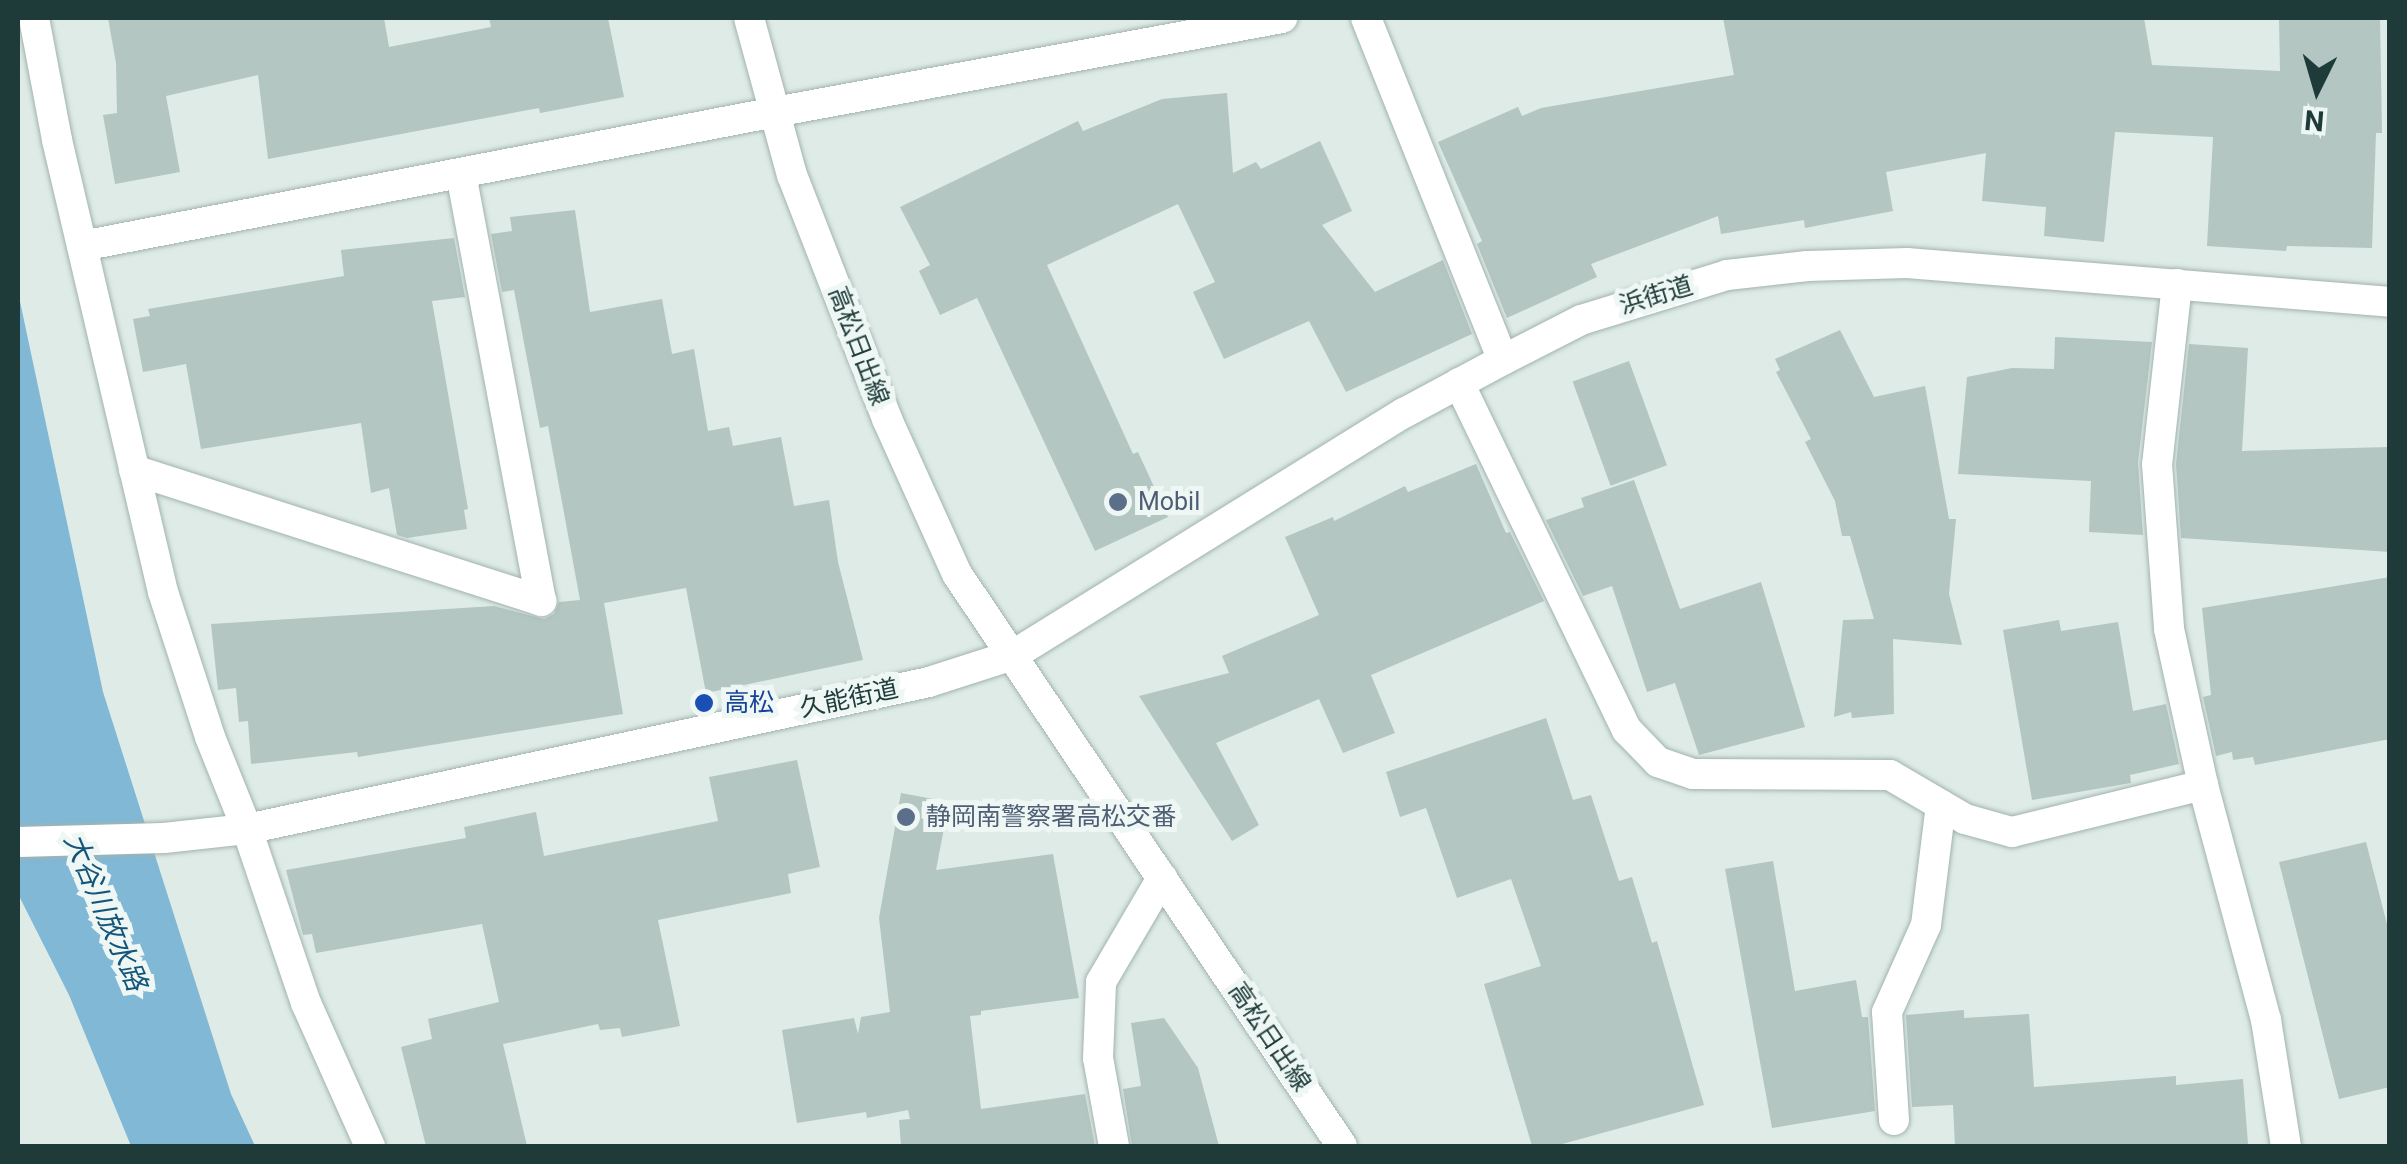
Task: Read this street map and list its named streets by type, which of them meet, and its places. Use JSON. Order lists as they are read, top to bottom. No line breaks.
{"streets":{"street":["浜街道","高松日出線","久能街道"]},"crossings":[["浜街道","高松日出線"],["浜街道","久能街道"],["高松日出線","久能街道"]],"water":["大谷川放水路"],"places":["Mobil","高松","静岡南警察署高松交番"],"north":"bottom"}
